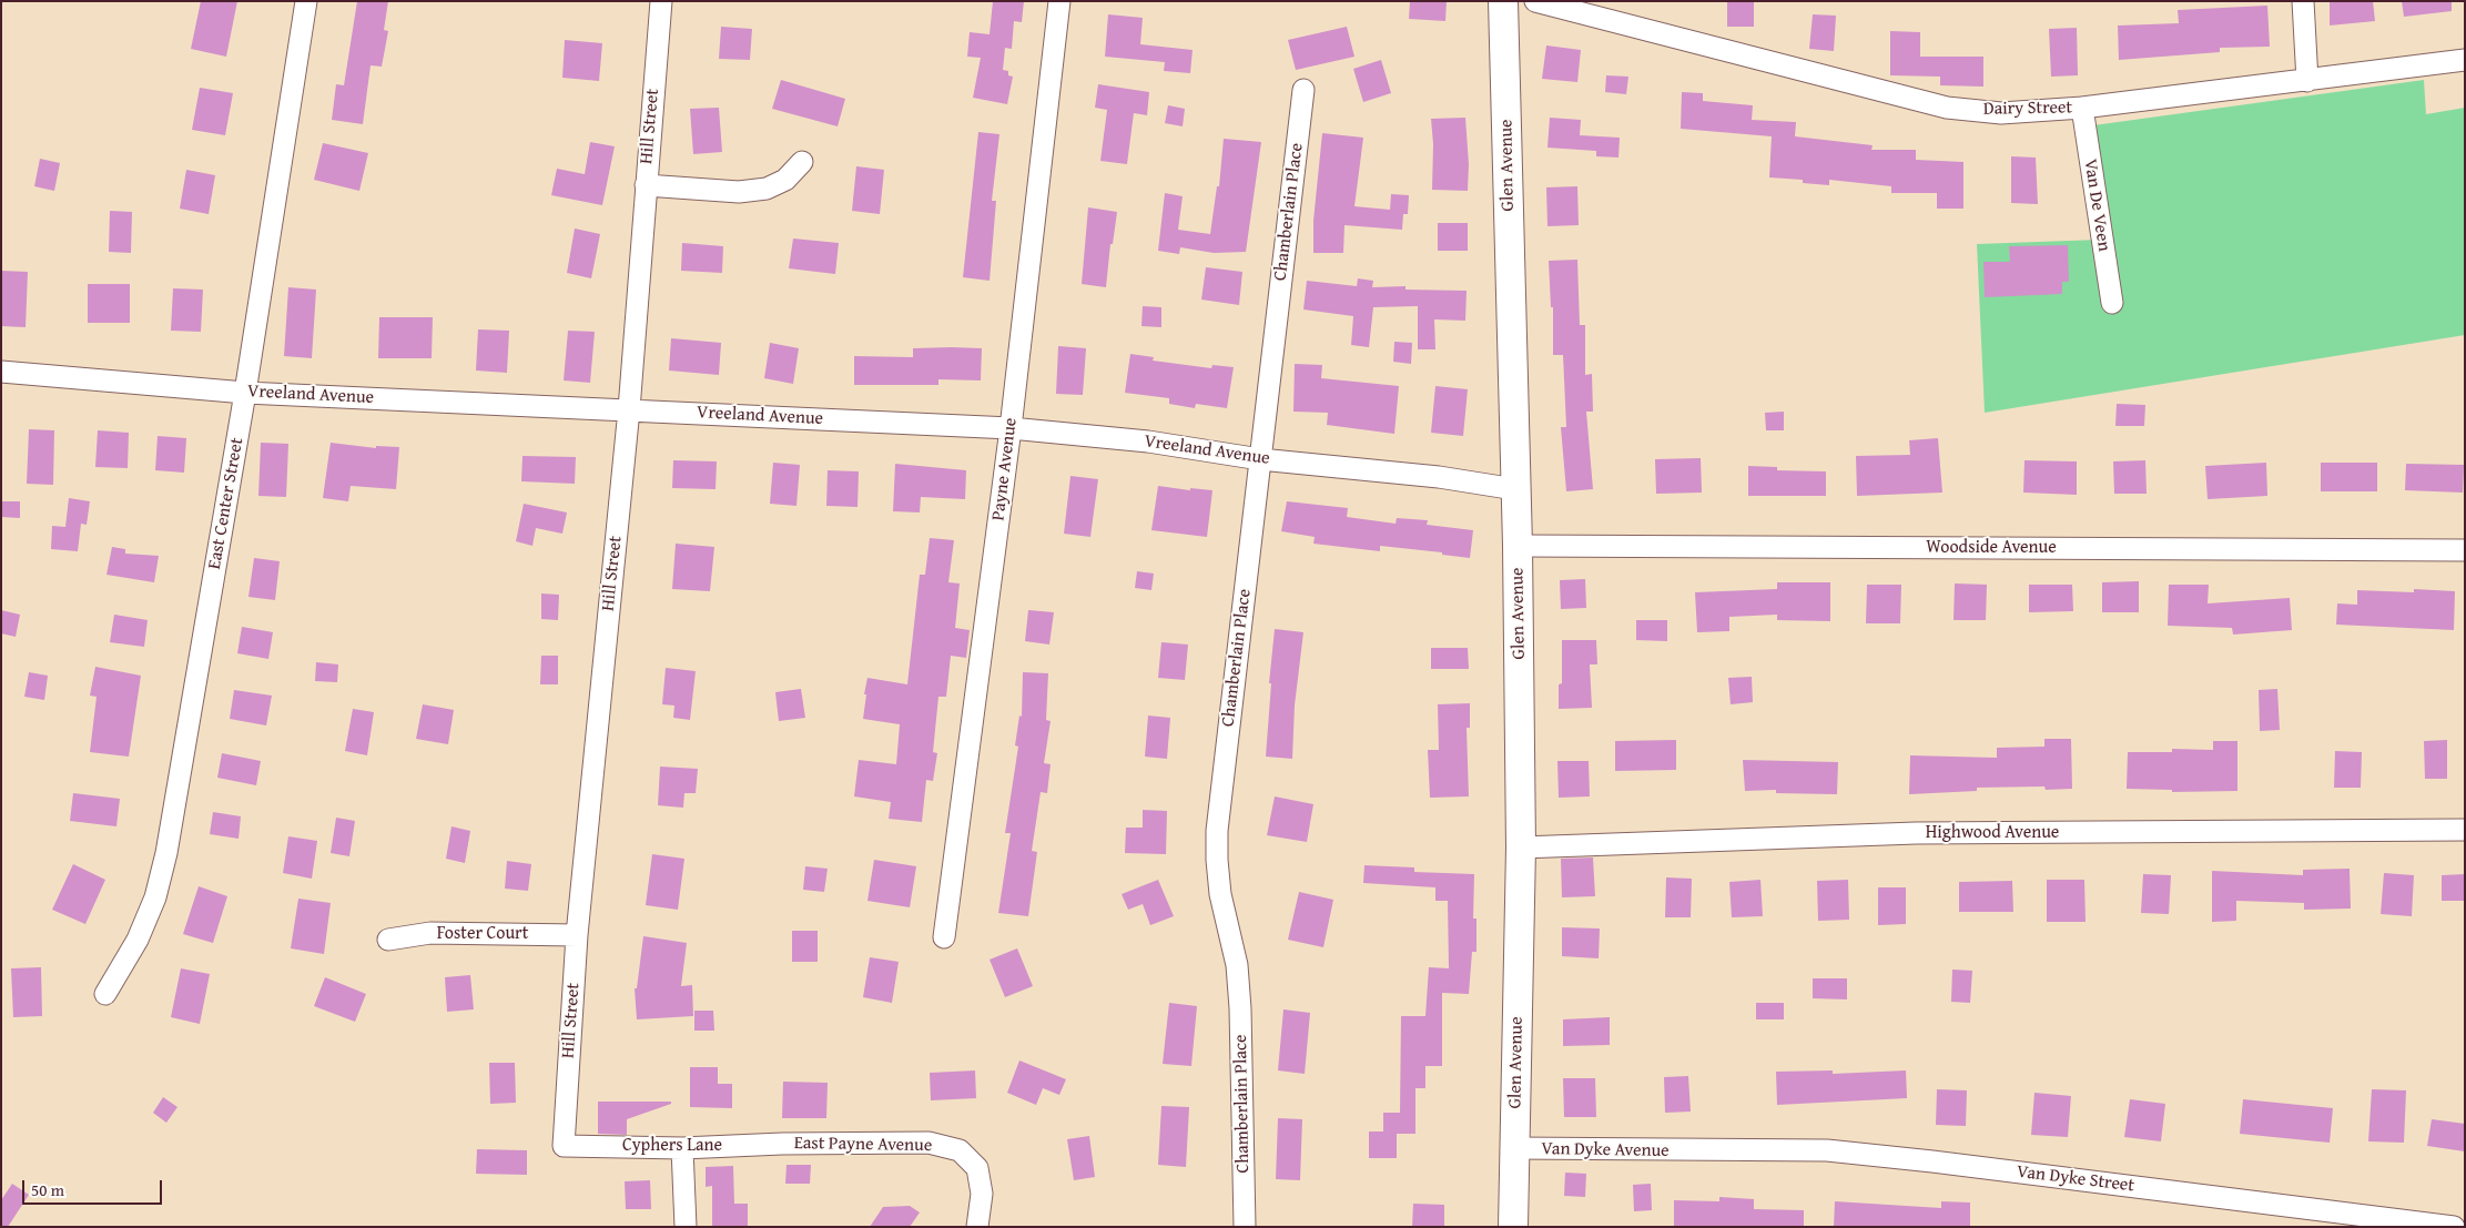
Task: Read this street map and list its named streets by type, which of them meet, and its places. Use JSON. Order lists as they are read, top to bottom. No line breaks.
{"streets":{"street":["Dairy Street","Hill Street","Glen Avenue","Van De Veen","Chamberlain Place","Vreeland Avenue","Payne Avenue","East Center Street","Woodside Avenue","Highwood Avenue","Foster Court","East Payne Avenue","Cyphers Lane","Van Dyke Avenue","Van Dyke Street"]},"crossings":[["Dairy Street","Van De Veen"],["Hill Street","Vreeland Avenue"],["Hill Street","Foster Court"],["Hill Street","Cyphers Lane"],["Glen Avenue","Vreeland Avenue"],["Glen Avenue","Woodside Avenue"],["Glen Avenue","Highwood Avenue"],["Glen Avenue","Van Dyke Avenue"],["Chamberlain Place","Vreeland Avenue"],["Vreeland Avenue","Payne Avenue"],["Vreeland Avenue","East Center Street"],["East Payne Avenue","Cyphers Lane"],["Van Dyke Avenue","Van Dyke Street"]],"scale_bar":"50 m"}
